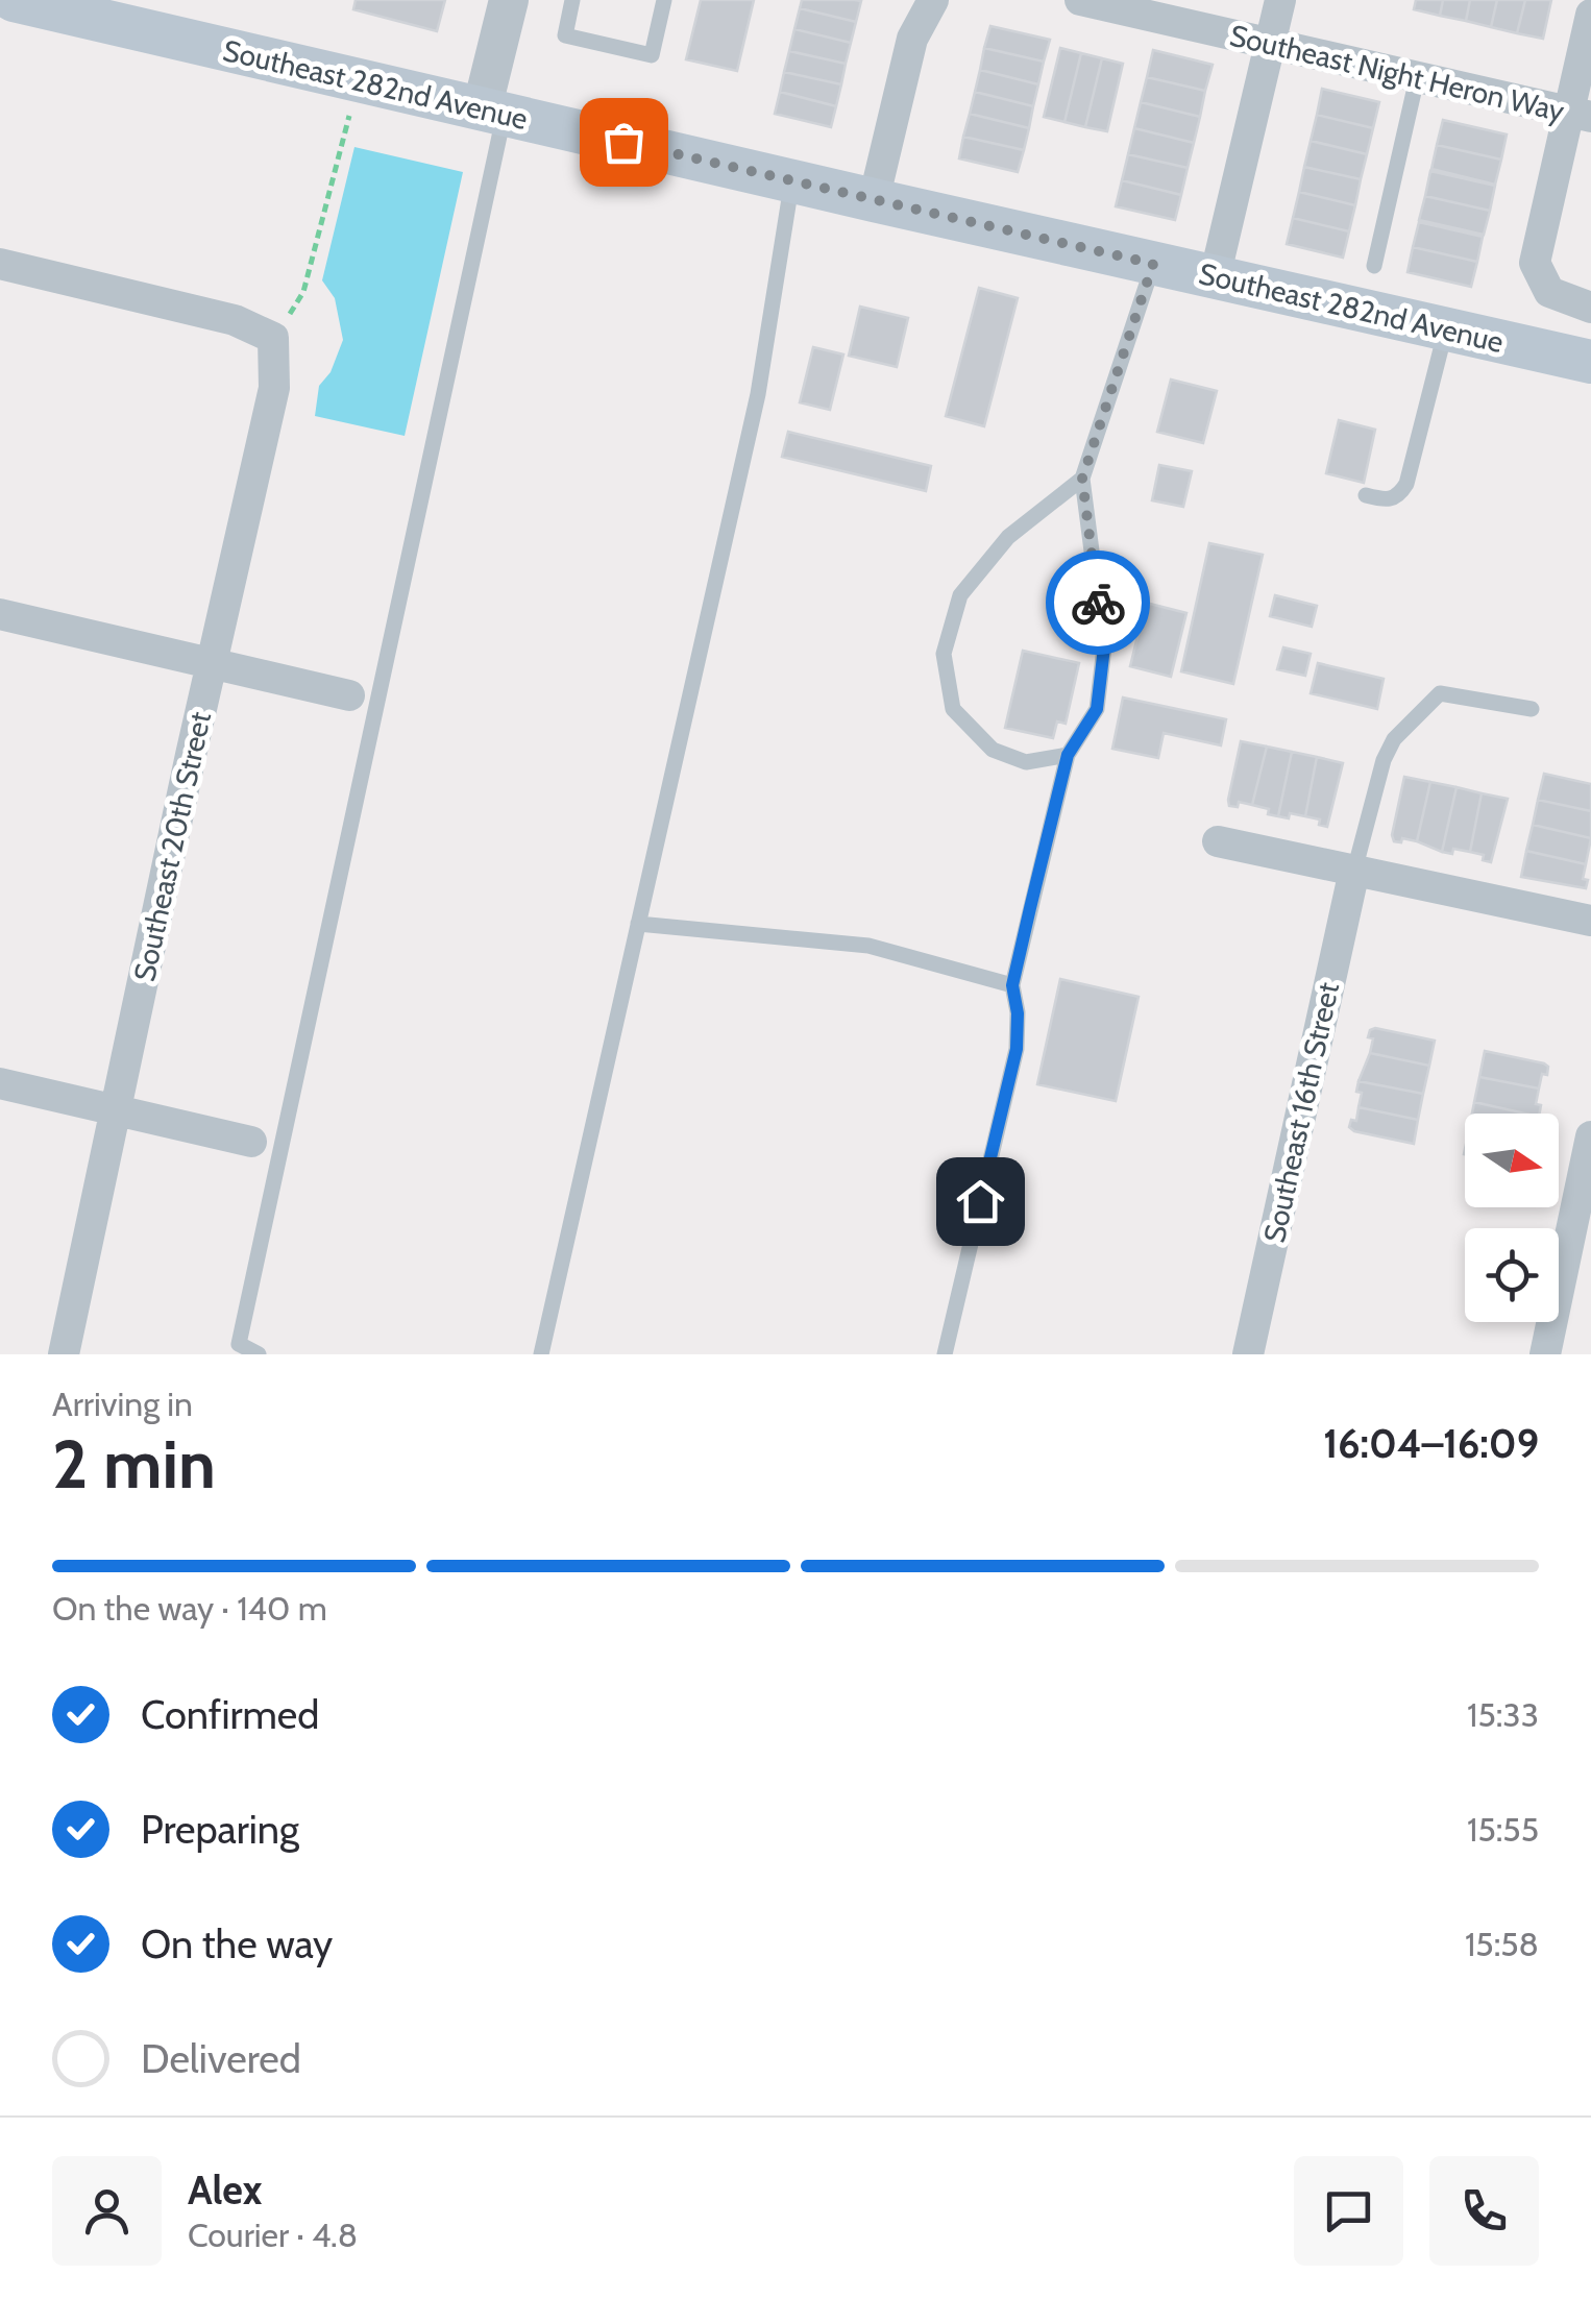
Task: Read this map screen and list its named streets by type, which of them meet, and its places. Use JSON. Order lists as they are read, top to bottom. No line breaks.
{"streets":{"main road":["Southeast 282nd Avenue"],"street":["Southeast Night Heron Way","Southeast 20th Street","Southeast 16th Street"]},"north":"right","page":{"heading":["2 min","Arriving in","16:04–16:09"],"panel":["Alex","Courier · 4.8"],"bar":"On the way · 140 m","list":[["Confirmed","15:33"],["Preparing","15:55"],["On the way","15:58"],"Delivered"]}}
